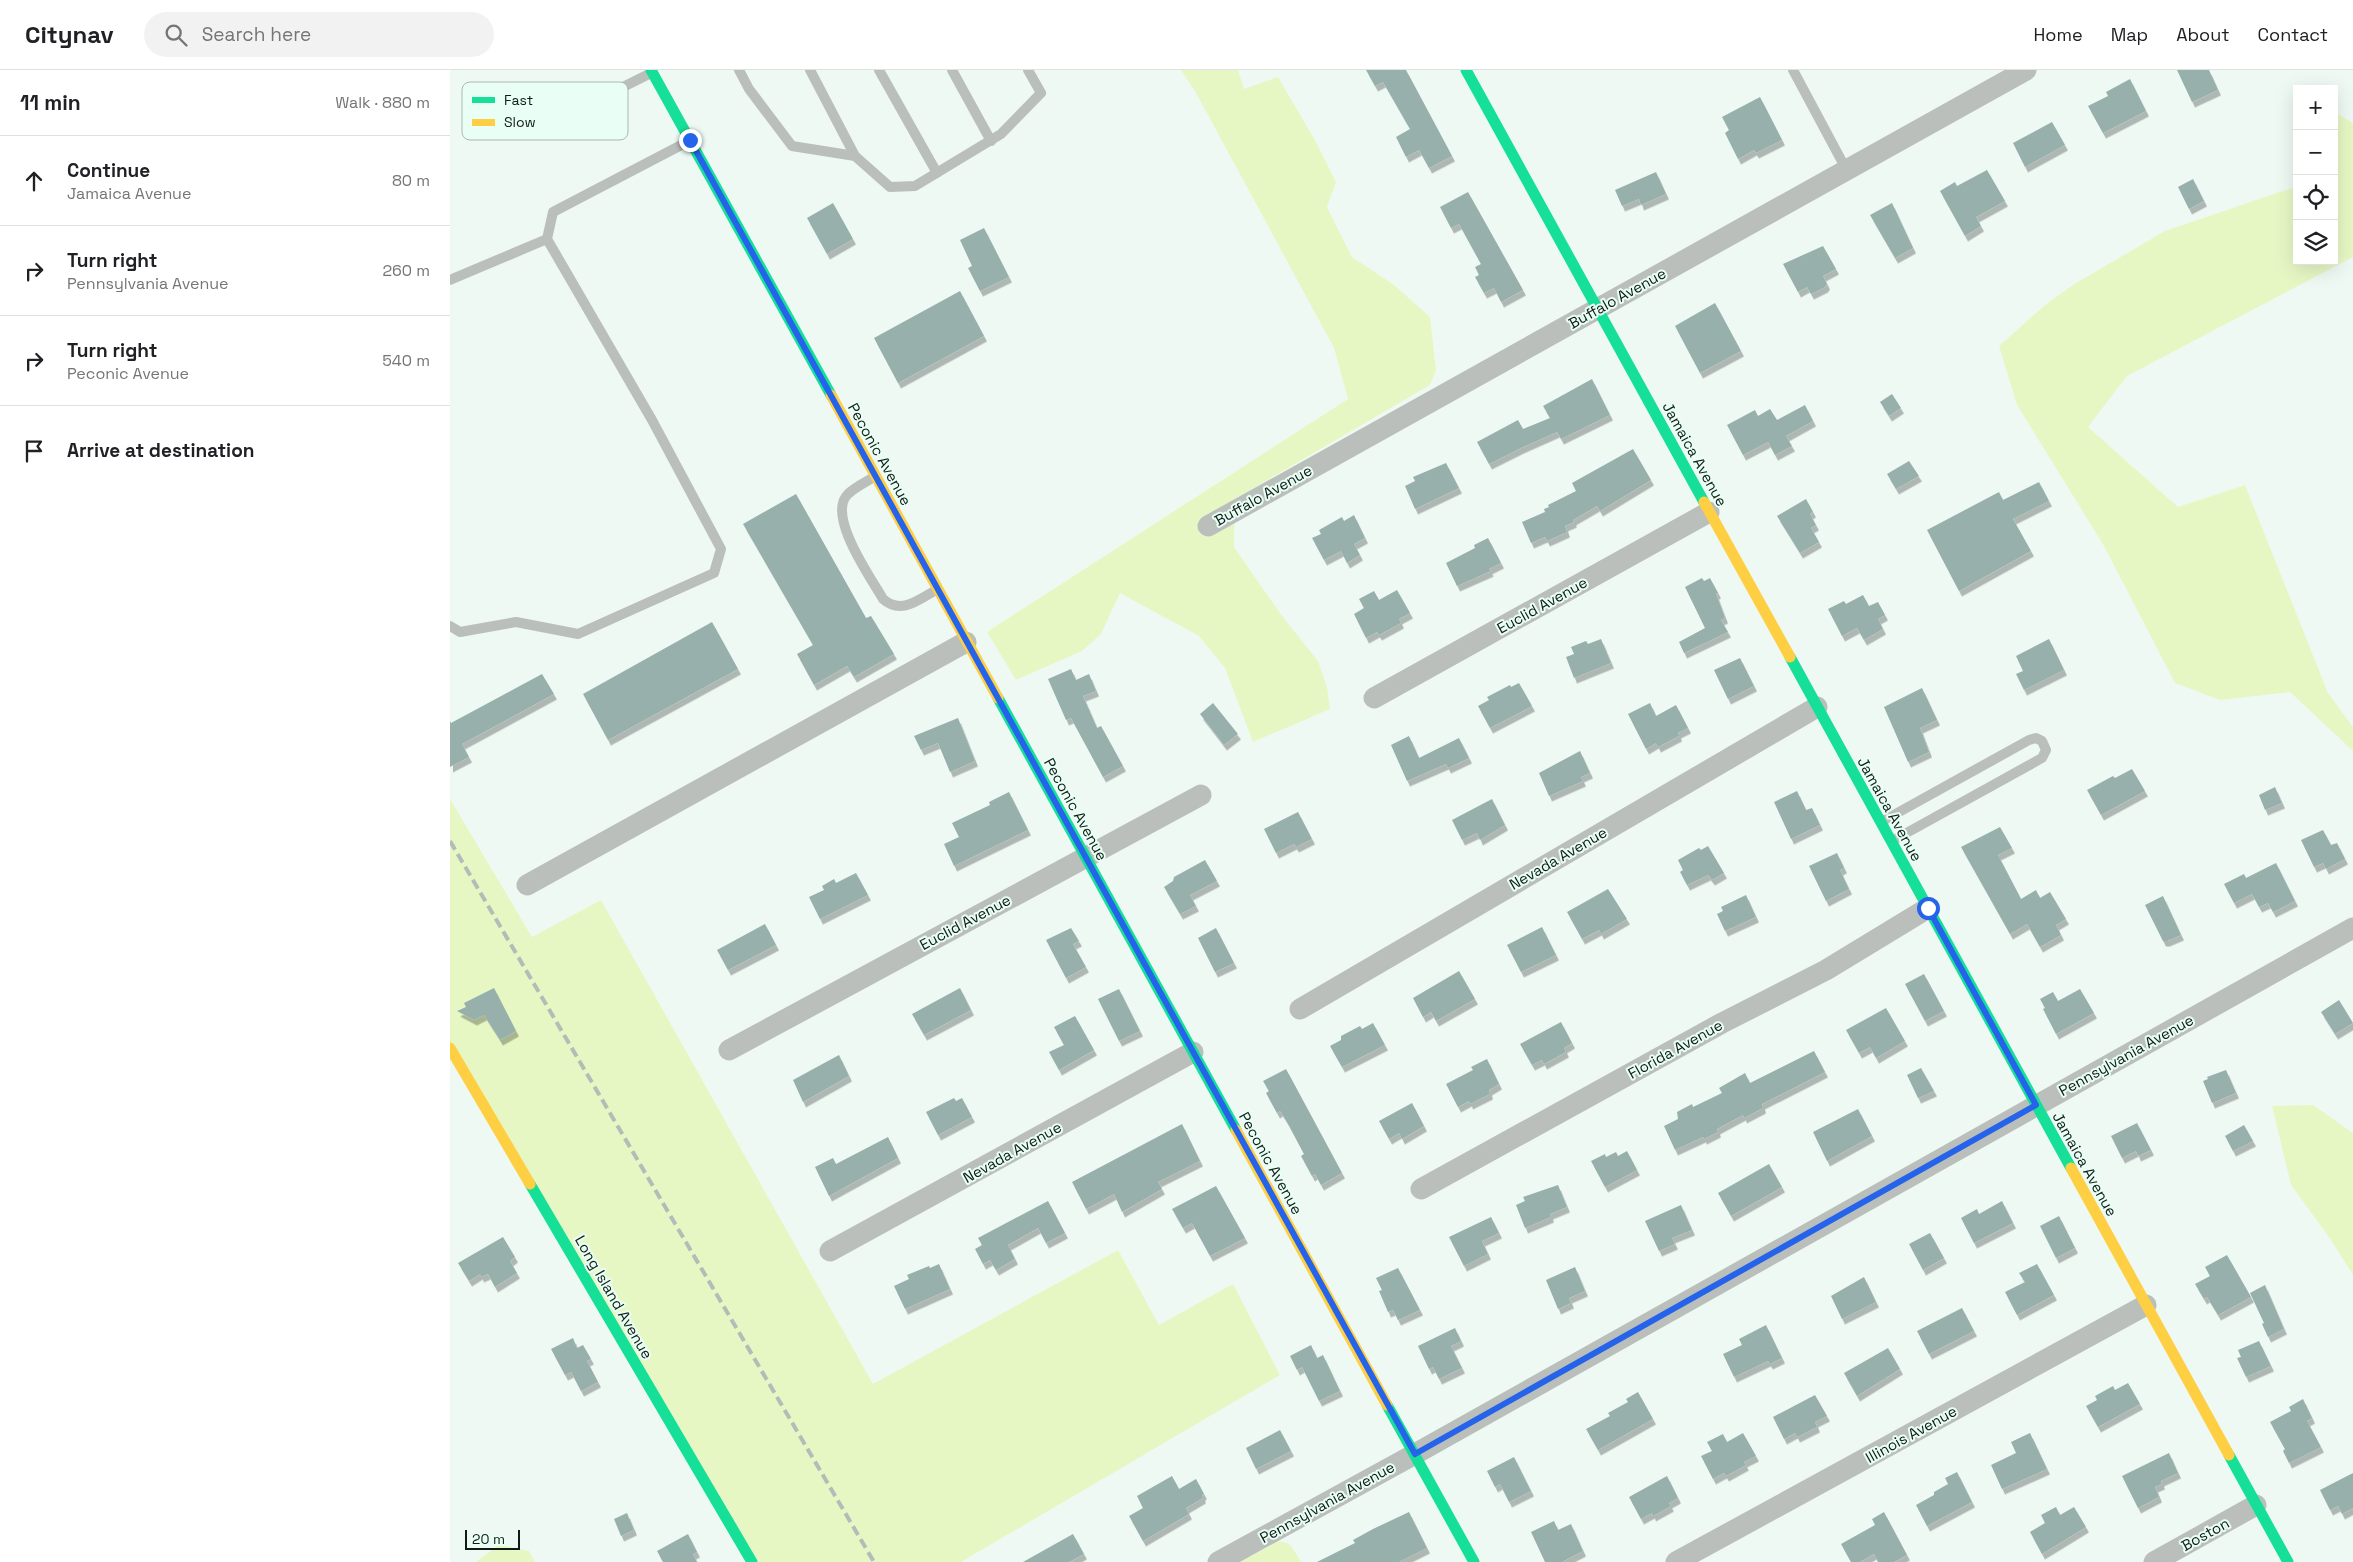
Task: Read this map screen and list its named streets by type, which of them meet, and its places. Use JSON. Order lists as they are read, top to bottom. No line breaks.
{"streets":{"street":["Buffalo Avenue","Peconic Avenue","Jamaica Avenue","Euclid Avenue","Nevada Avenue","Florida Avenue","Pennsylvania Avenue","Long Island Avenue","Illinois Avenue","Boston"]},"crossings":[["Buffalo Avenue","Jamaica Avenue"],["Peconic Avenue","Euclid Avenue"],["Peconic Avenue","Nevada Avenue"],["Peconic Avenue","Pennsylvania Avenue"],["Jamaica Avenue","Euclid Avenue"],["Jamaica Avenue","Nevada Avenue"],["Jamaica Avenue","Florida Avenue"],["Jamaica Avenue","Pennsylvania Avenue"],["Jamaica Avenue","Illinois Avenue"],["Jamaica Avenue","Boston"]],"legend":["Fast","Slow"],"scale_bar":"20 m","page":{"header":"Citynav","search":"Search here","nav":["Home","Map","About","Contact"],"heading":["11 min","Walk · 880 m"],"map_buttons":["+","−"],"list":[["Continue","Jamaica Avenue","80 m"],["Turn right","Pennsylvania Avenue","260 m"],["Turn right","Peconic Avenue","540 m"],"Arrive at destination"],"scale":"20 m"}}
